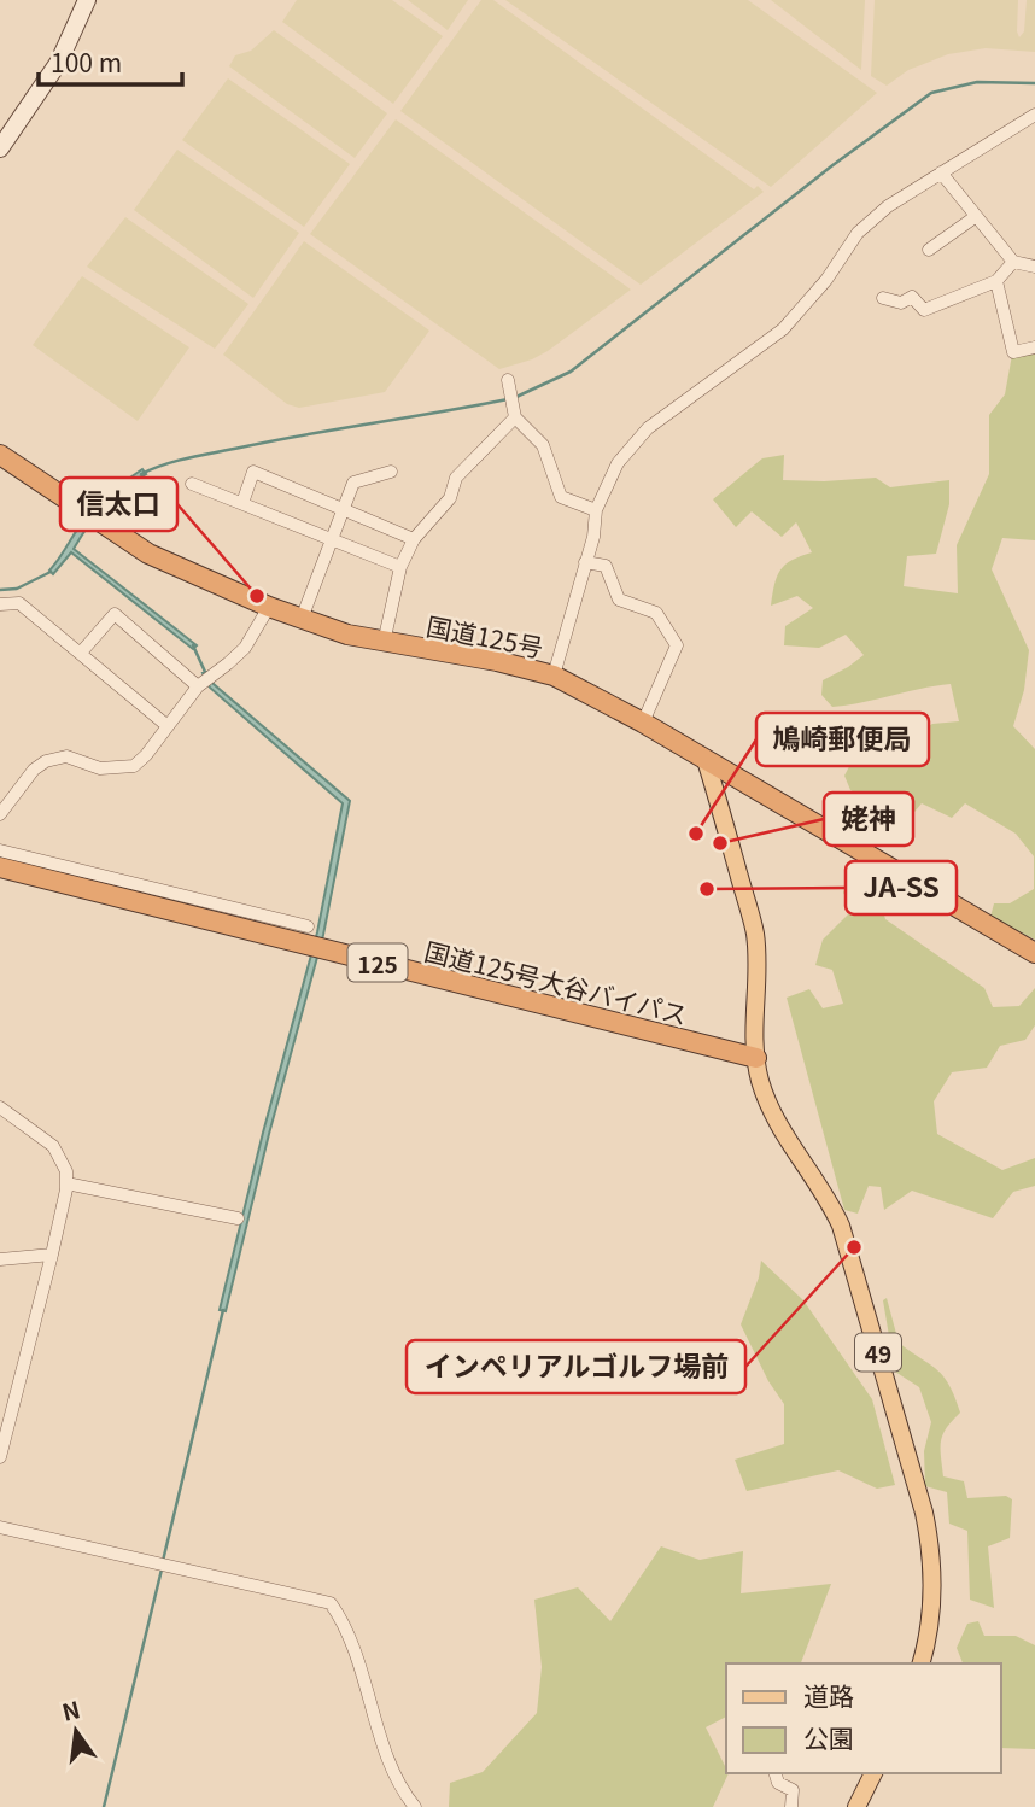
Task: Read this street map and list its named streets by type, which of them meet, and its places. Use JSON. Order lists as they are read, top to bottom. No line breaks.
{"streets":{"highway":["国道125号","125","国道125号大谷バイパス"],"main road":["49"]},"crossings":[["国道125号","49"],["国道125号大谷バイパス","49"]],"places":["信太口","鳩崎郵便局","姥神","JA-SS","インペリアルゴルフ場前"],"legend":["道路","公園"],"scale_bar":"100 m","north":"top"}
